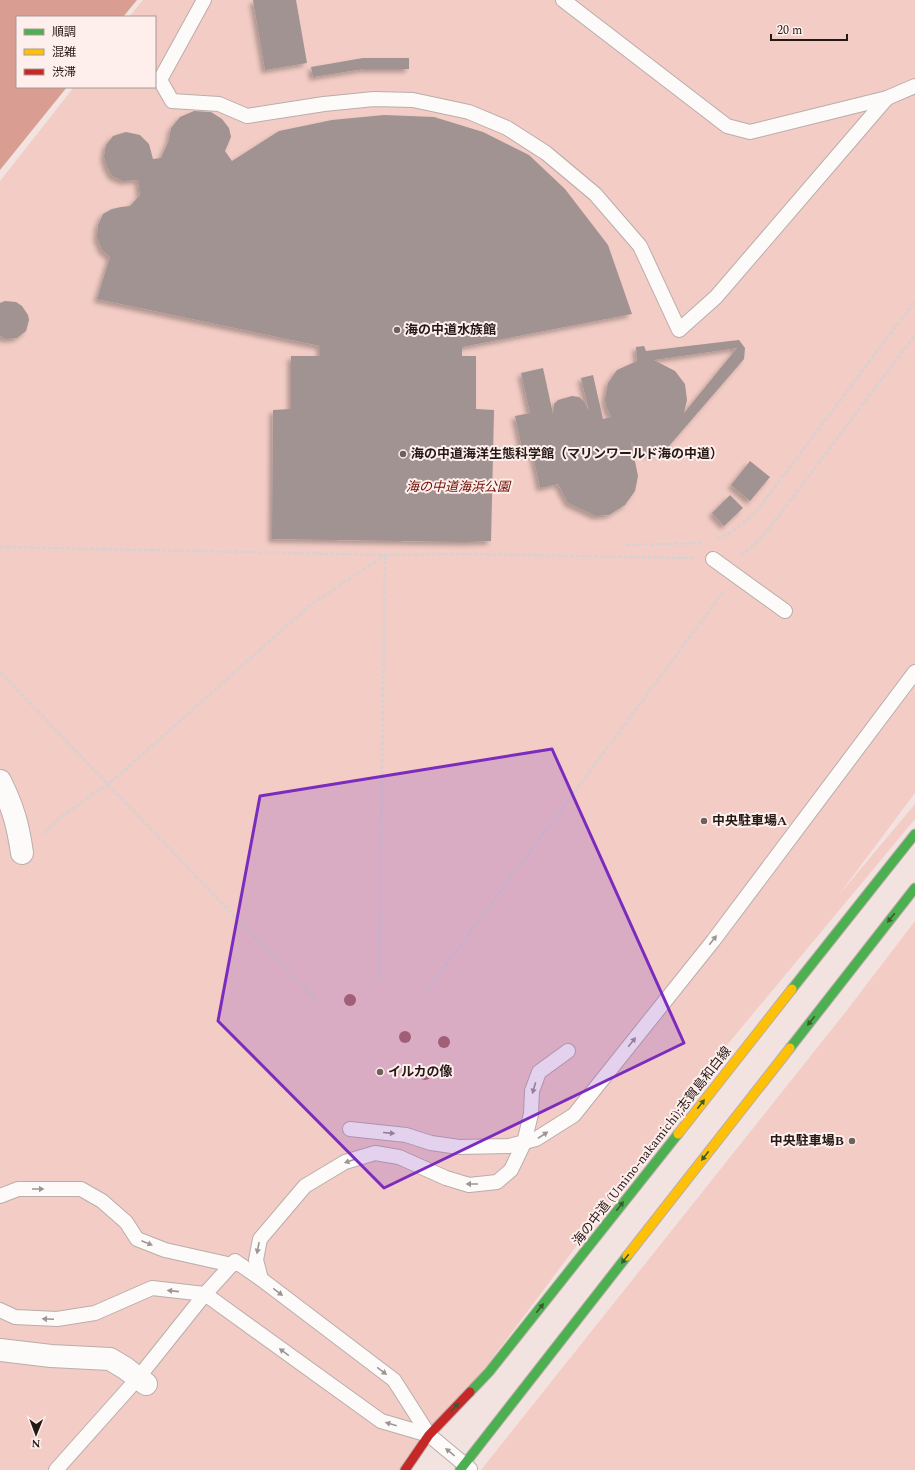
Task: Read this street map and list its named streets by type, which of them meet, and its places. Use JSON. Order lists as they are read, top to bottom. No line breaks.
{"streets":{"main road":["海の中道 (Umino-nakamichi);志賀島和白線"]},"parks":["海の中道海浜公園"],"places":["海の中道水族館","海の中道海洋生態科学館（マリンワールド海の中道）","中央駐車場A","イルカの像","中央駐車場B"],"legend":["順調","混雑","渋滞"],"scale_bar":"20 m","north":"bottom"}
